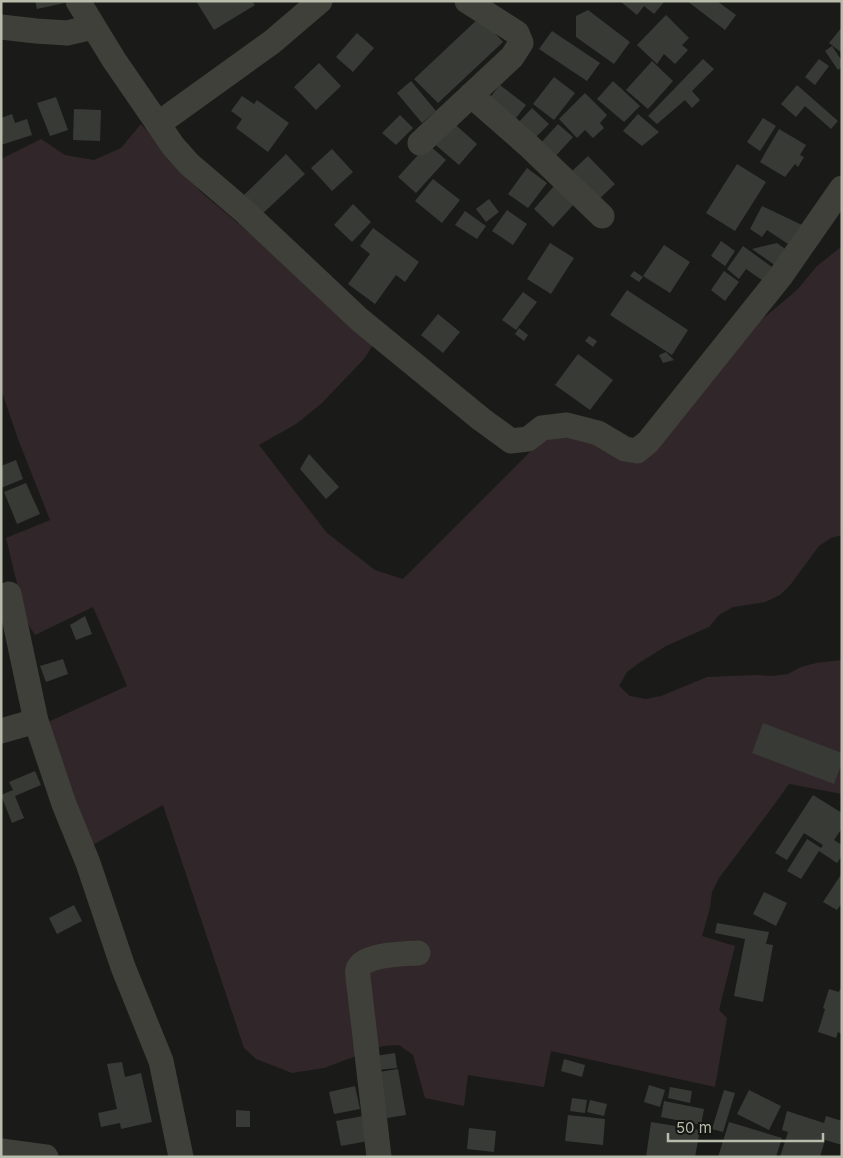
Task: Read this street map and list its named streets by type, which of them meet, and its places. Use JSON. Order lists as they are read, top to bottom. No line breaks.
{"scale_bar":"50 m"}
